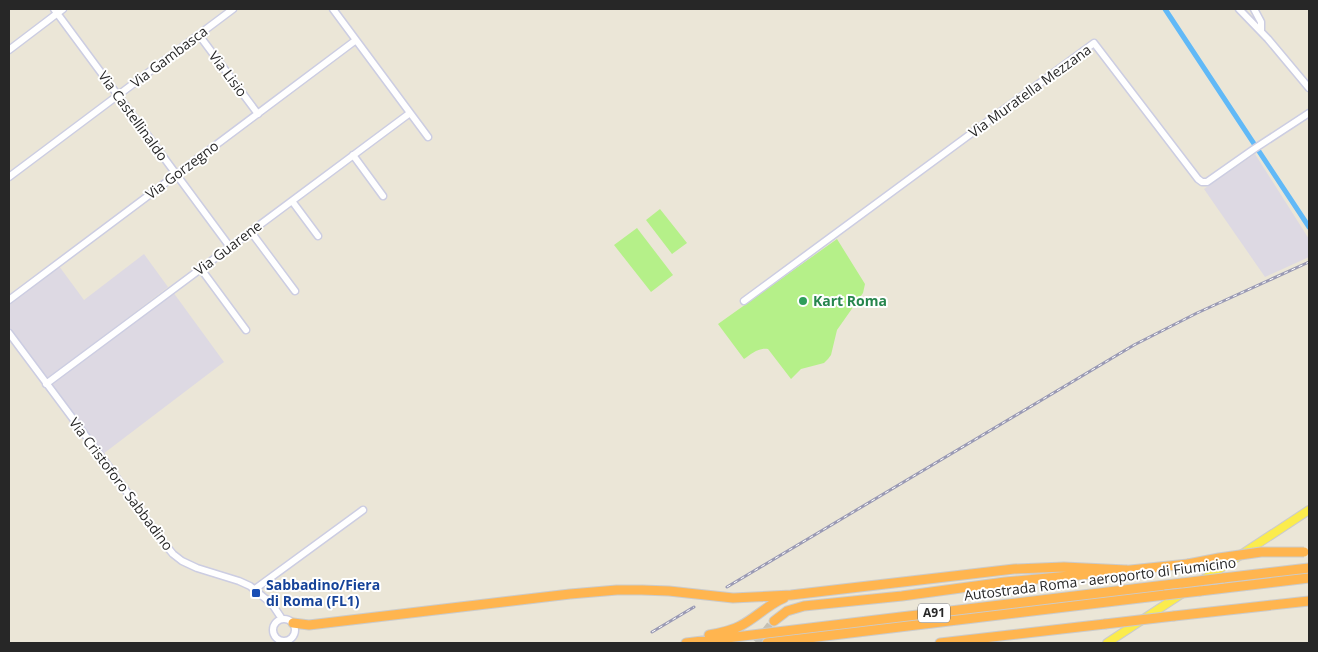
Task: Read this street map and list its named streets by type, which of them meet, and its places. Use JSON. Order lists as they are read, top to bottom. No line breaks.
{"streets":{"highway":["Autostrada Roma - aeroporto di Fiumicino","A91"],"street":["Via Gambasca","Via Lisio","Via Muratella Mezzana","Via Castellinaldo","Via Gorzegno","Via Guarene","Via Cristoforo Sabbadino"]},"crossings":[["Via Gambasca","Via Lisio"],["Via Gambasca","Via Castellinaldo"],["Via Lisio","Via Gorzegno"],["Via Castellinaldo","Via Gorzegno"],["Via Castellinaldo","Via Guarene"],["Via Guarene","Via Cristoforo Sabbadino"]],"places":{"other":["Kart Roma"],"transit":["Sabbadino/Fiera di Roma (FL1)"]}}
